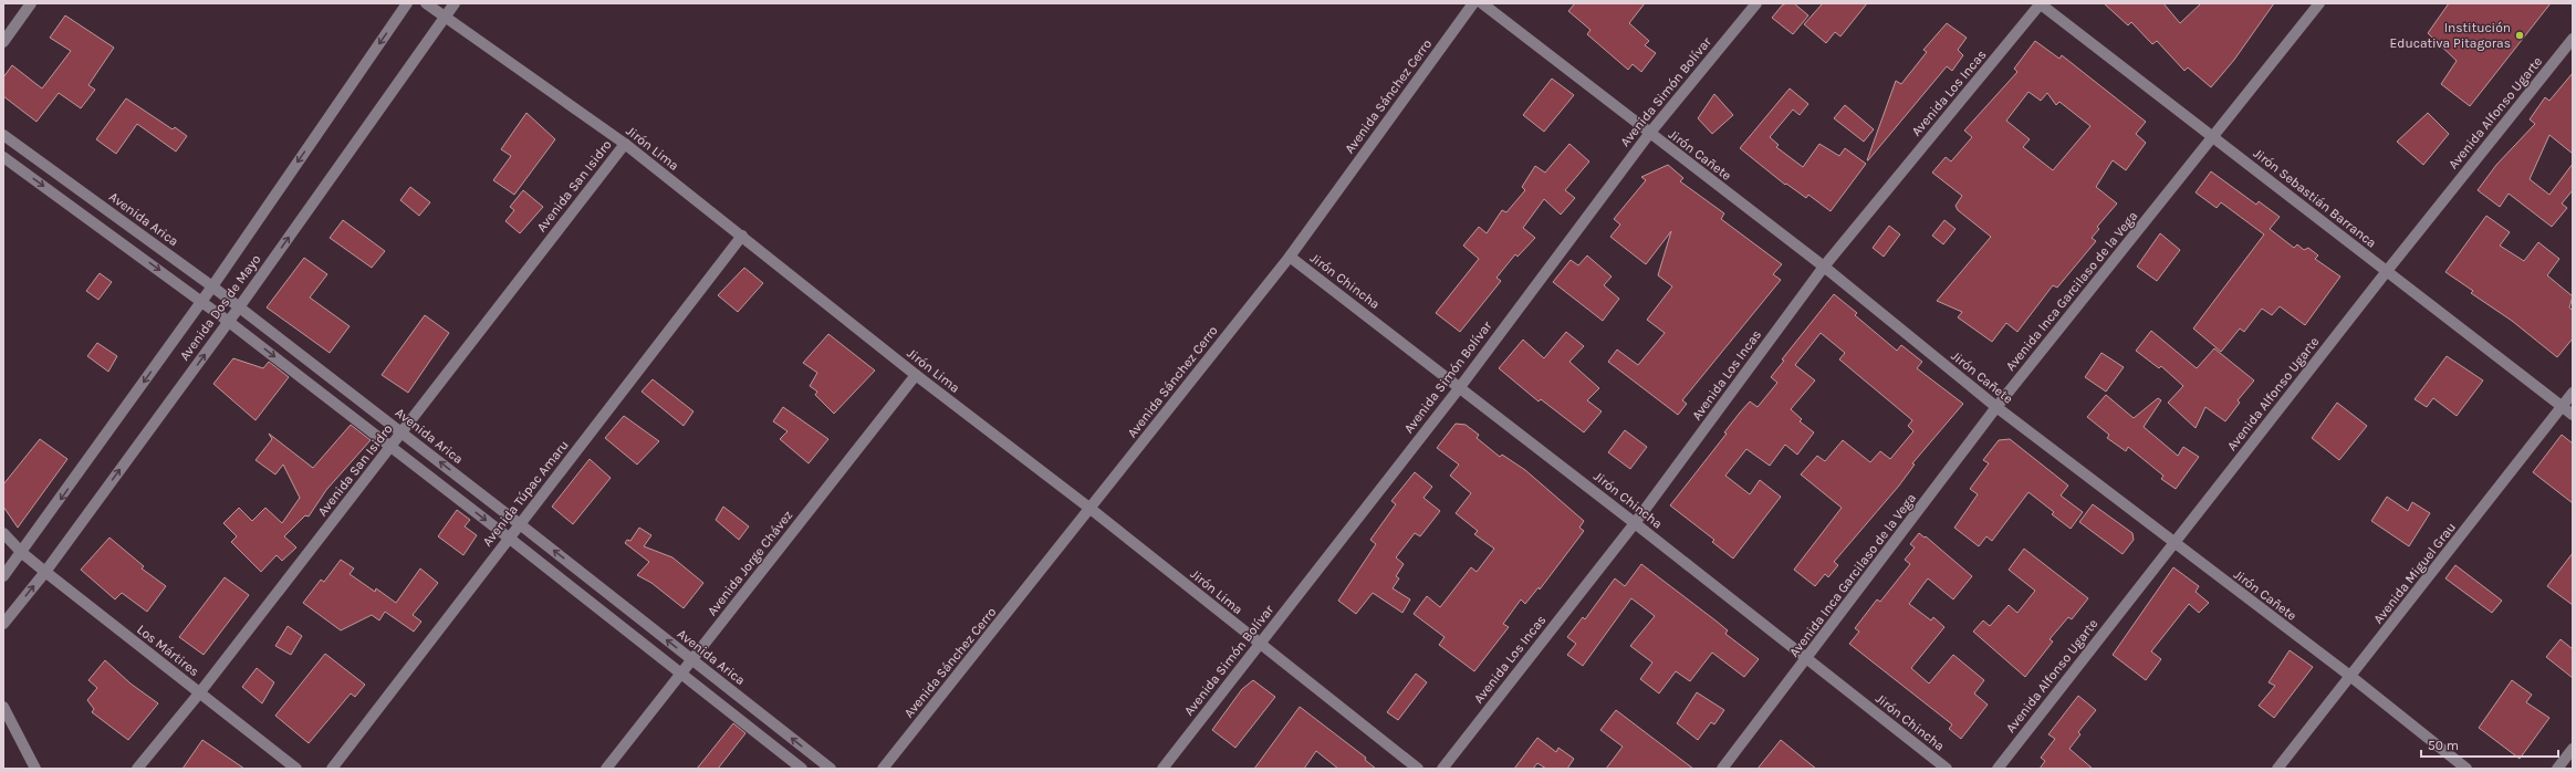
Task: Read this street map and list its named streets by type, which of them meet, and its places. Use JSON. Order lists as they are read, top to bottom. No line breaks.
{"streets":{"street":["Avenida Simón Bolívar","Avenida Los Incas","Avenida Sánchez Cerro","Avenida Alfonso Ugarte","Jirón Lima","Jirón Cañete","Avenida San Isidro","Jirón Sebastián Barranca","Avenida Arica","Jirón Chincha","Avenida Inca Garcilaso de la Vega","Avenida Dos de Mayo","Avenida Túpac Amaru","Avenida Jorge Chávez","Avenida Miguel Grau","Los Mártires"]},"crossings":[["Avenida Simón Bolívar","Jirón Lima"],["Avenida Simón Bolívar","Jirón Cañete"],["Avenida Simón Bolívar","Jirón Chincha"],["Avenida Los Incas","Jirón Cañete"],["Avenida Los Incas","Jirón Sebastián Barranca"],["Avenida Los Incas","Jirón Chincha"],["Avenida Sánchez Cerro","Jirón Lima"],["Avenida Sánchez Cerro","Jirón Chincha"],["Avenida Alfonso Ugarte","Jirón Cañete"],["Avenida Alfonso Ugarte","Jirón Sebastián Barranca"],["Jirón Lima","Avenida San Isidro"],["Jirón Lima","Avenida Dos de Mayo"],["Jirón Lima","Avenida Túpac Amaru"],["Jirón Lima","Avenida Jorge Chávez"],["Jirón Cañete","Avenida Inca Garcilaso de la Vega"],["Jirón Cañete","Avenida Miguel Grau"],["Avenida San Isidro","Avenida Arica"],["Avenida San Isidro","Los Mártires"],["Jirón Sebastián Barranca","Avenida Inca Garcilaso de la Vega"],["Jirón Sebastián Barranca","Avenida Miguel Grau"],["Avenida Arica","Avenida Dos de Mayo"],["Avenida Arica","Avenida Túpac Amaru"],["Avenida Arica","Avenida Jorge Chávez"],["Jirón Chincha","Avenida Inca Garcilaso de la Vega"],["Avenida Dos de Mayo","Los Mártires"]],"places":["Institución Educativa Pitagoras"],"scale_bar":"50 m"}
